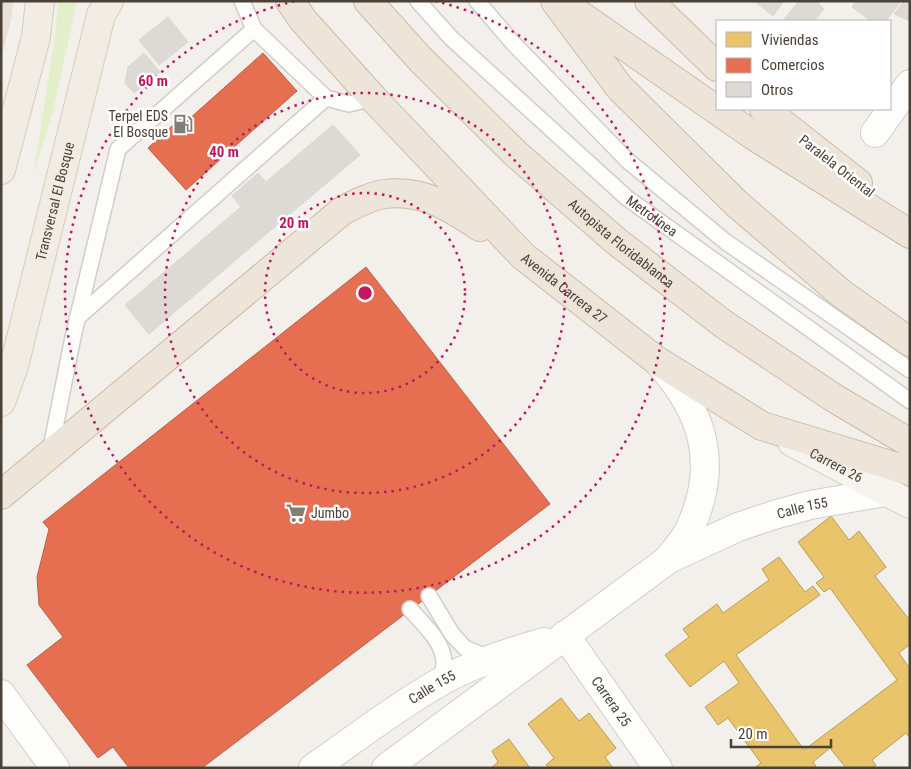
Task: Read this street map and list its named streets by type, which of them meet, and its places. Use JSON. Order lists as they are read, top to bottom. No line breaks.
{"streets":{"highway":["Paralela Oriental","Autopista Floridablanca","Avenida Carrera 27"],"main road":["Transversal El Bosque"],"street":["Carrera 26","Calle 155","Carrera 25"],"lane":["Metrolínea"]},"crossings":[["Avenida Carrera 27","Carrera 26"],["Avenida Carrera 27","Calle 155"],["Carrera 26","Calle 155"],["Calle 155","Carrera 25"]],"places":{"fuel station":["Terpel EDS El Bosque"],"supermarket":["Jumbo"]},"legend":["Viviendas","Comercios","Otros"],"scale_bar":"20 m","rings":["60 m","40 m","20 m"]}
